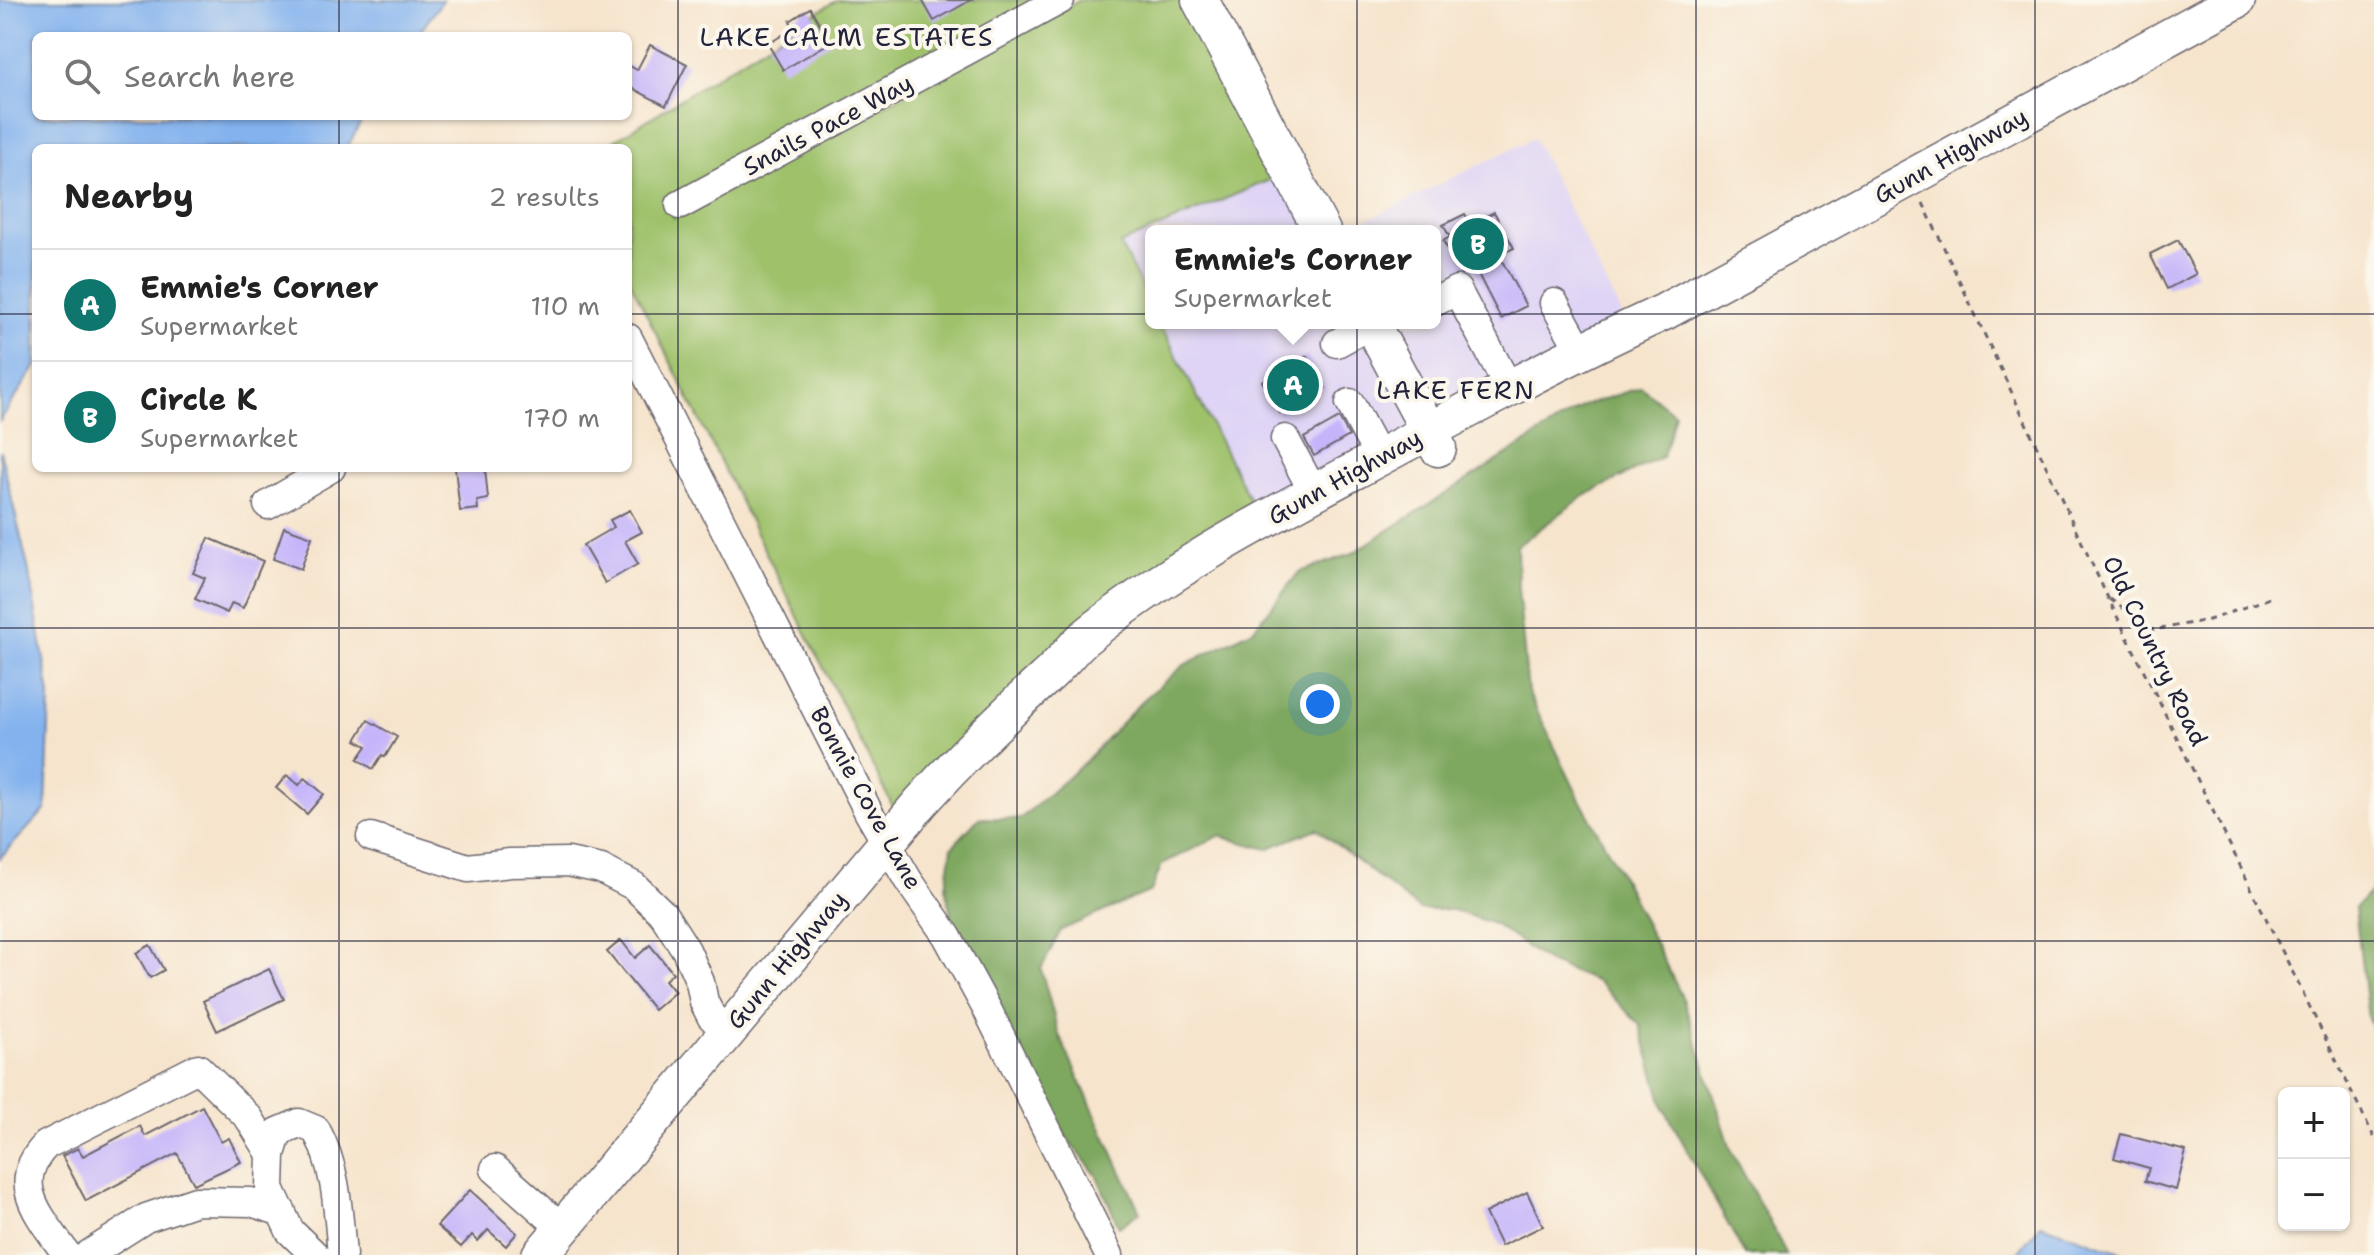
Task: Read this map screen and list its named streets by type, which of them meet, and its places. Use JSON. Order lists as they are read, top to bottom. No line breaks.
{"streets":{"main road":["Gunn Highway"],"street":["Snails Pace Way","Bonnie Cove Lane"],"path":["Old Country Road"]},"crossings":[["Gunn Highway","Old Country Road"],["Gunn Highway","Bonnie Cove Lane"]],"districts":["LAKE CALM ESTATES","LAKE FERN"],"page":{"search":"Search here","heading":["Nearby","2 results"],"pins":["B","A"],"popup":["Emmie's Corner","Supermarket"],"list":[{"mark":"A","name":"Emmie's Corner","note":"Supermarket","value":"110 m"},{"mark":"B","name":"Circle K","note":"Supermarket","value":"170 m"}],"map_buttons":["+","−"]}}
